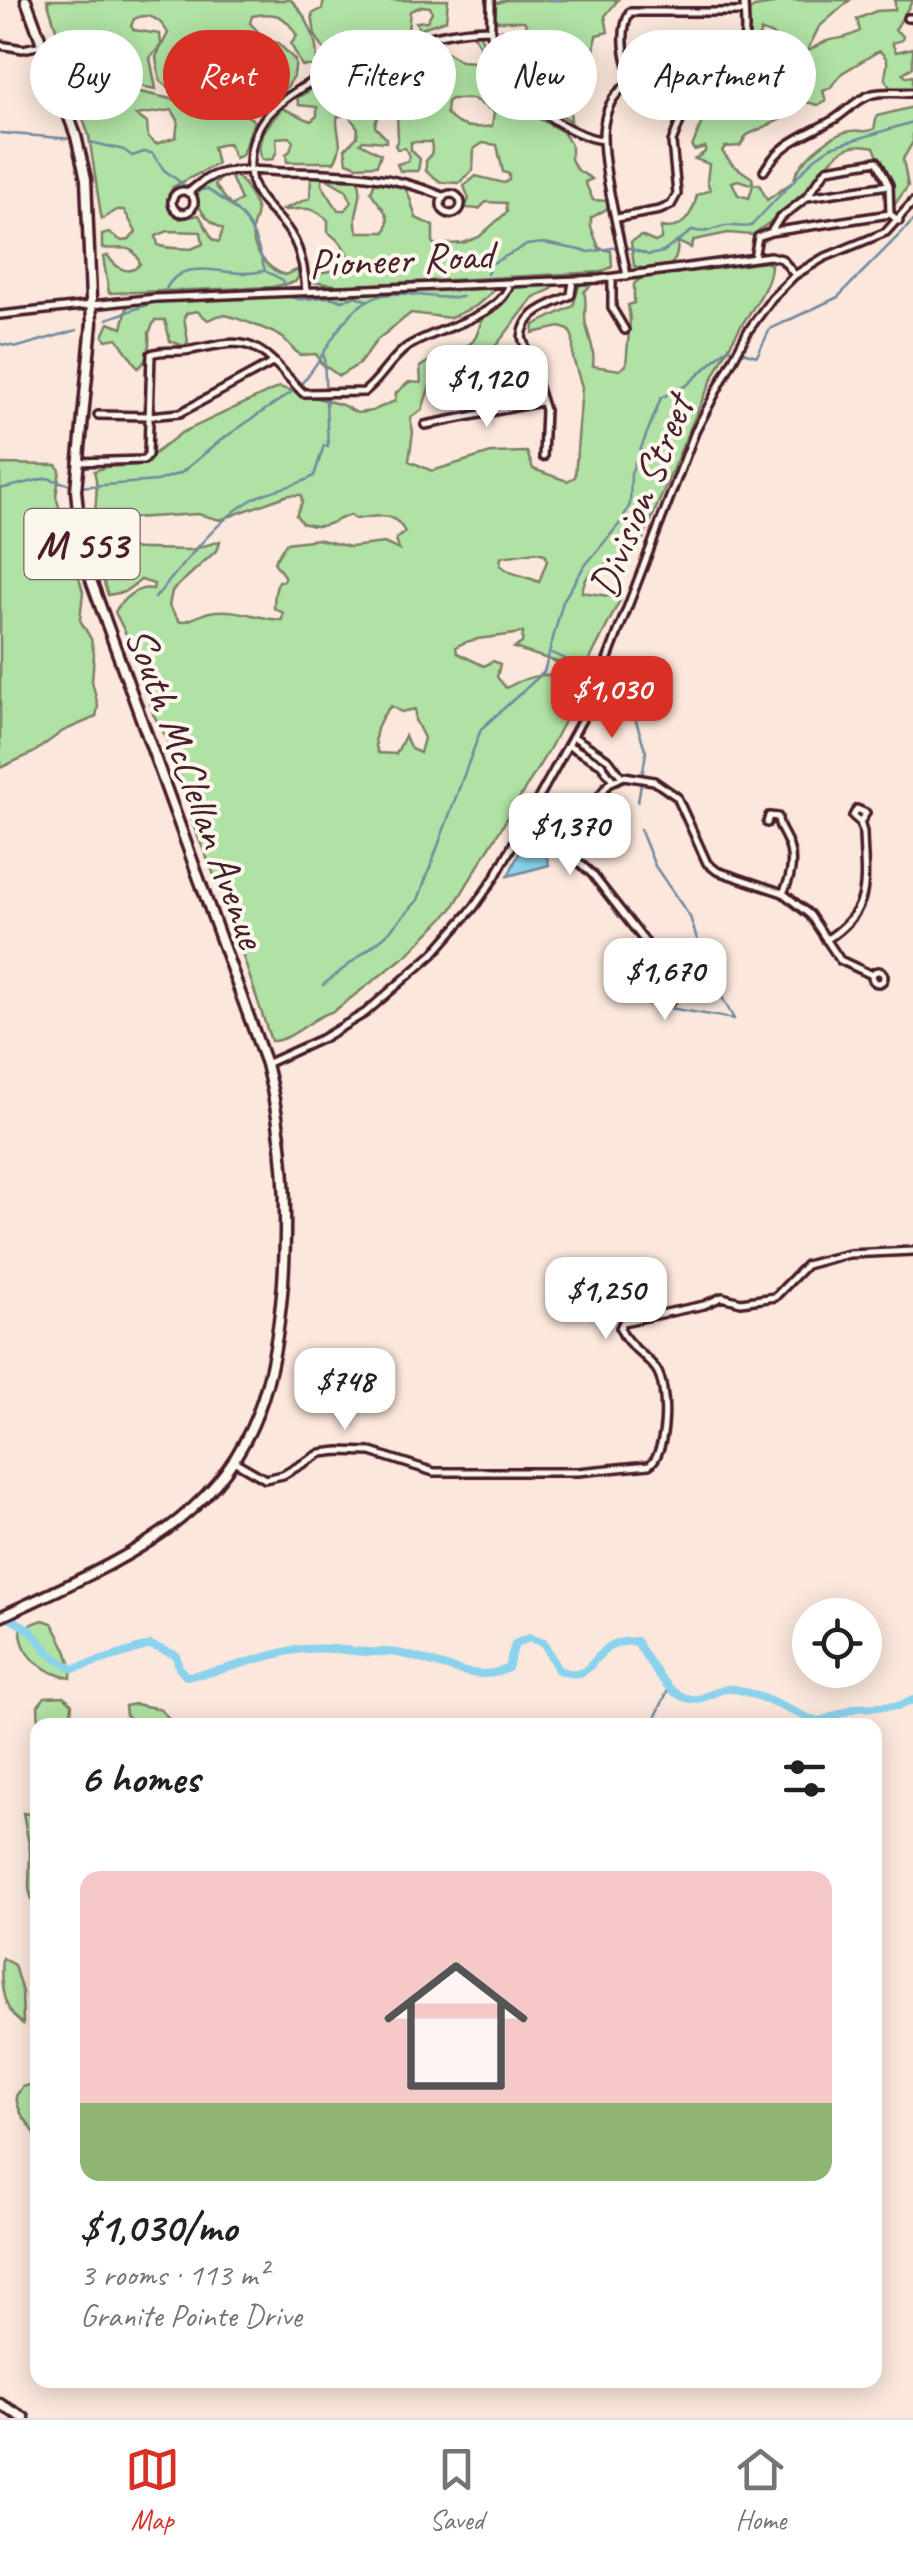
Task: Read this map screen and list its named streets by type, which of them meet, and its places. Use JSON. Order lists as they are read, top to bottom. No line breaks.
{"streets":{"main road":["M 553","South McClellan Avenue"],"street":["Pioneer Road","Division Street"]},"crossings":[["Pioneer Road","South McClellan Avenue"],["Division Street","M 553"],["Division Street","South McClellan Avenue"],["M 553","South McClellan Avenue"]],"page":{"chip":["Buy","Rent","Filters","New","Apartment"],"price":["$1,120","$1,030","$1,370","$1,670","$1,250","$748"],"heading":"6 homes","list":[{"name":"$1,030/mo","note":"3 rooms · 113 m² · Granite Pointe Drive"}],"tabs":["Map","Saved","Home"]}}
